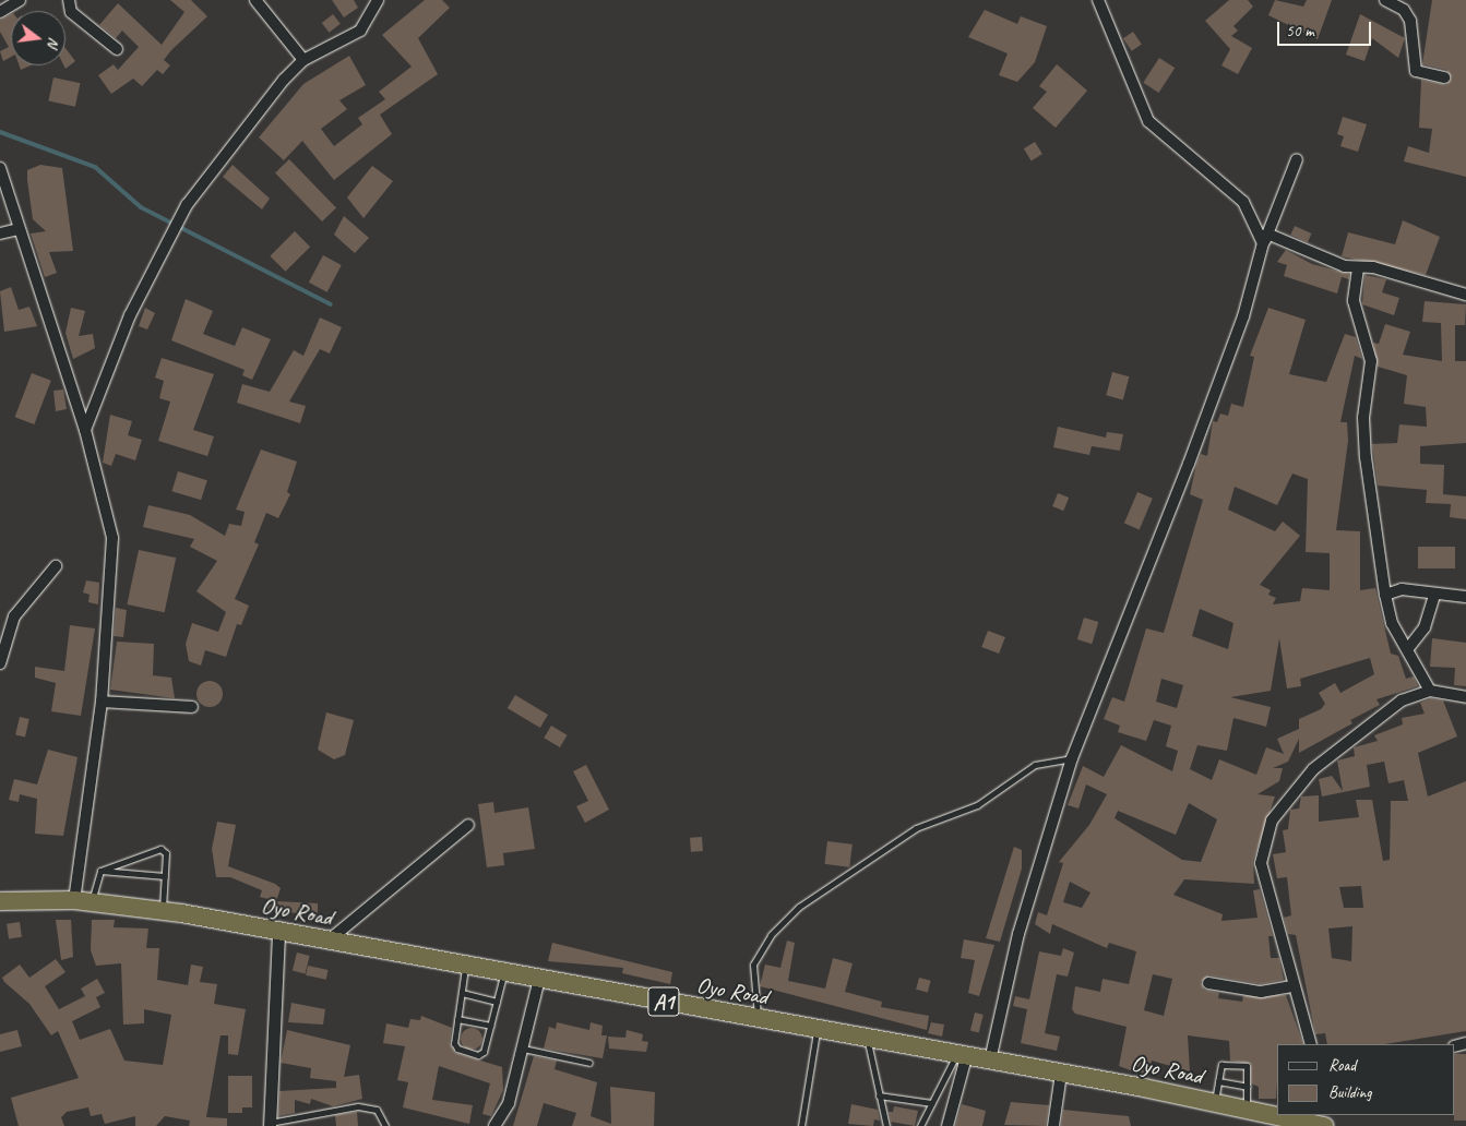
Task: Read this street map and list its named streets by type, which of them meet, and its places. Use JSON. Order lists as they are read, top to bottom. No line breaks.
{"streets":{"highway":["Oyo Road","A1"]},"legend":["Road","Building"],"scale_bar":"50 m","north":"right"}
